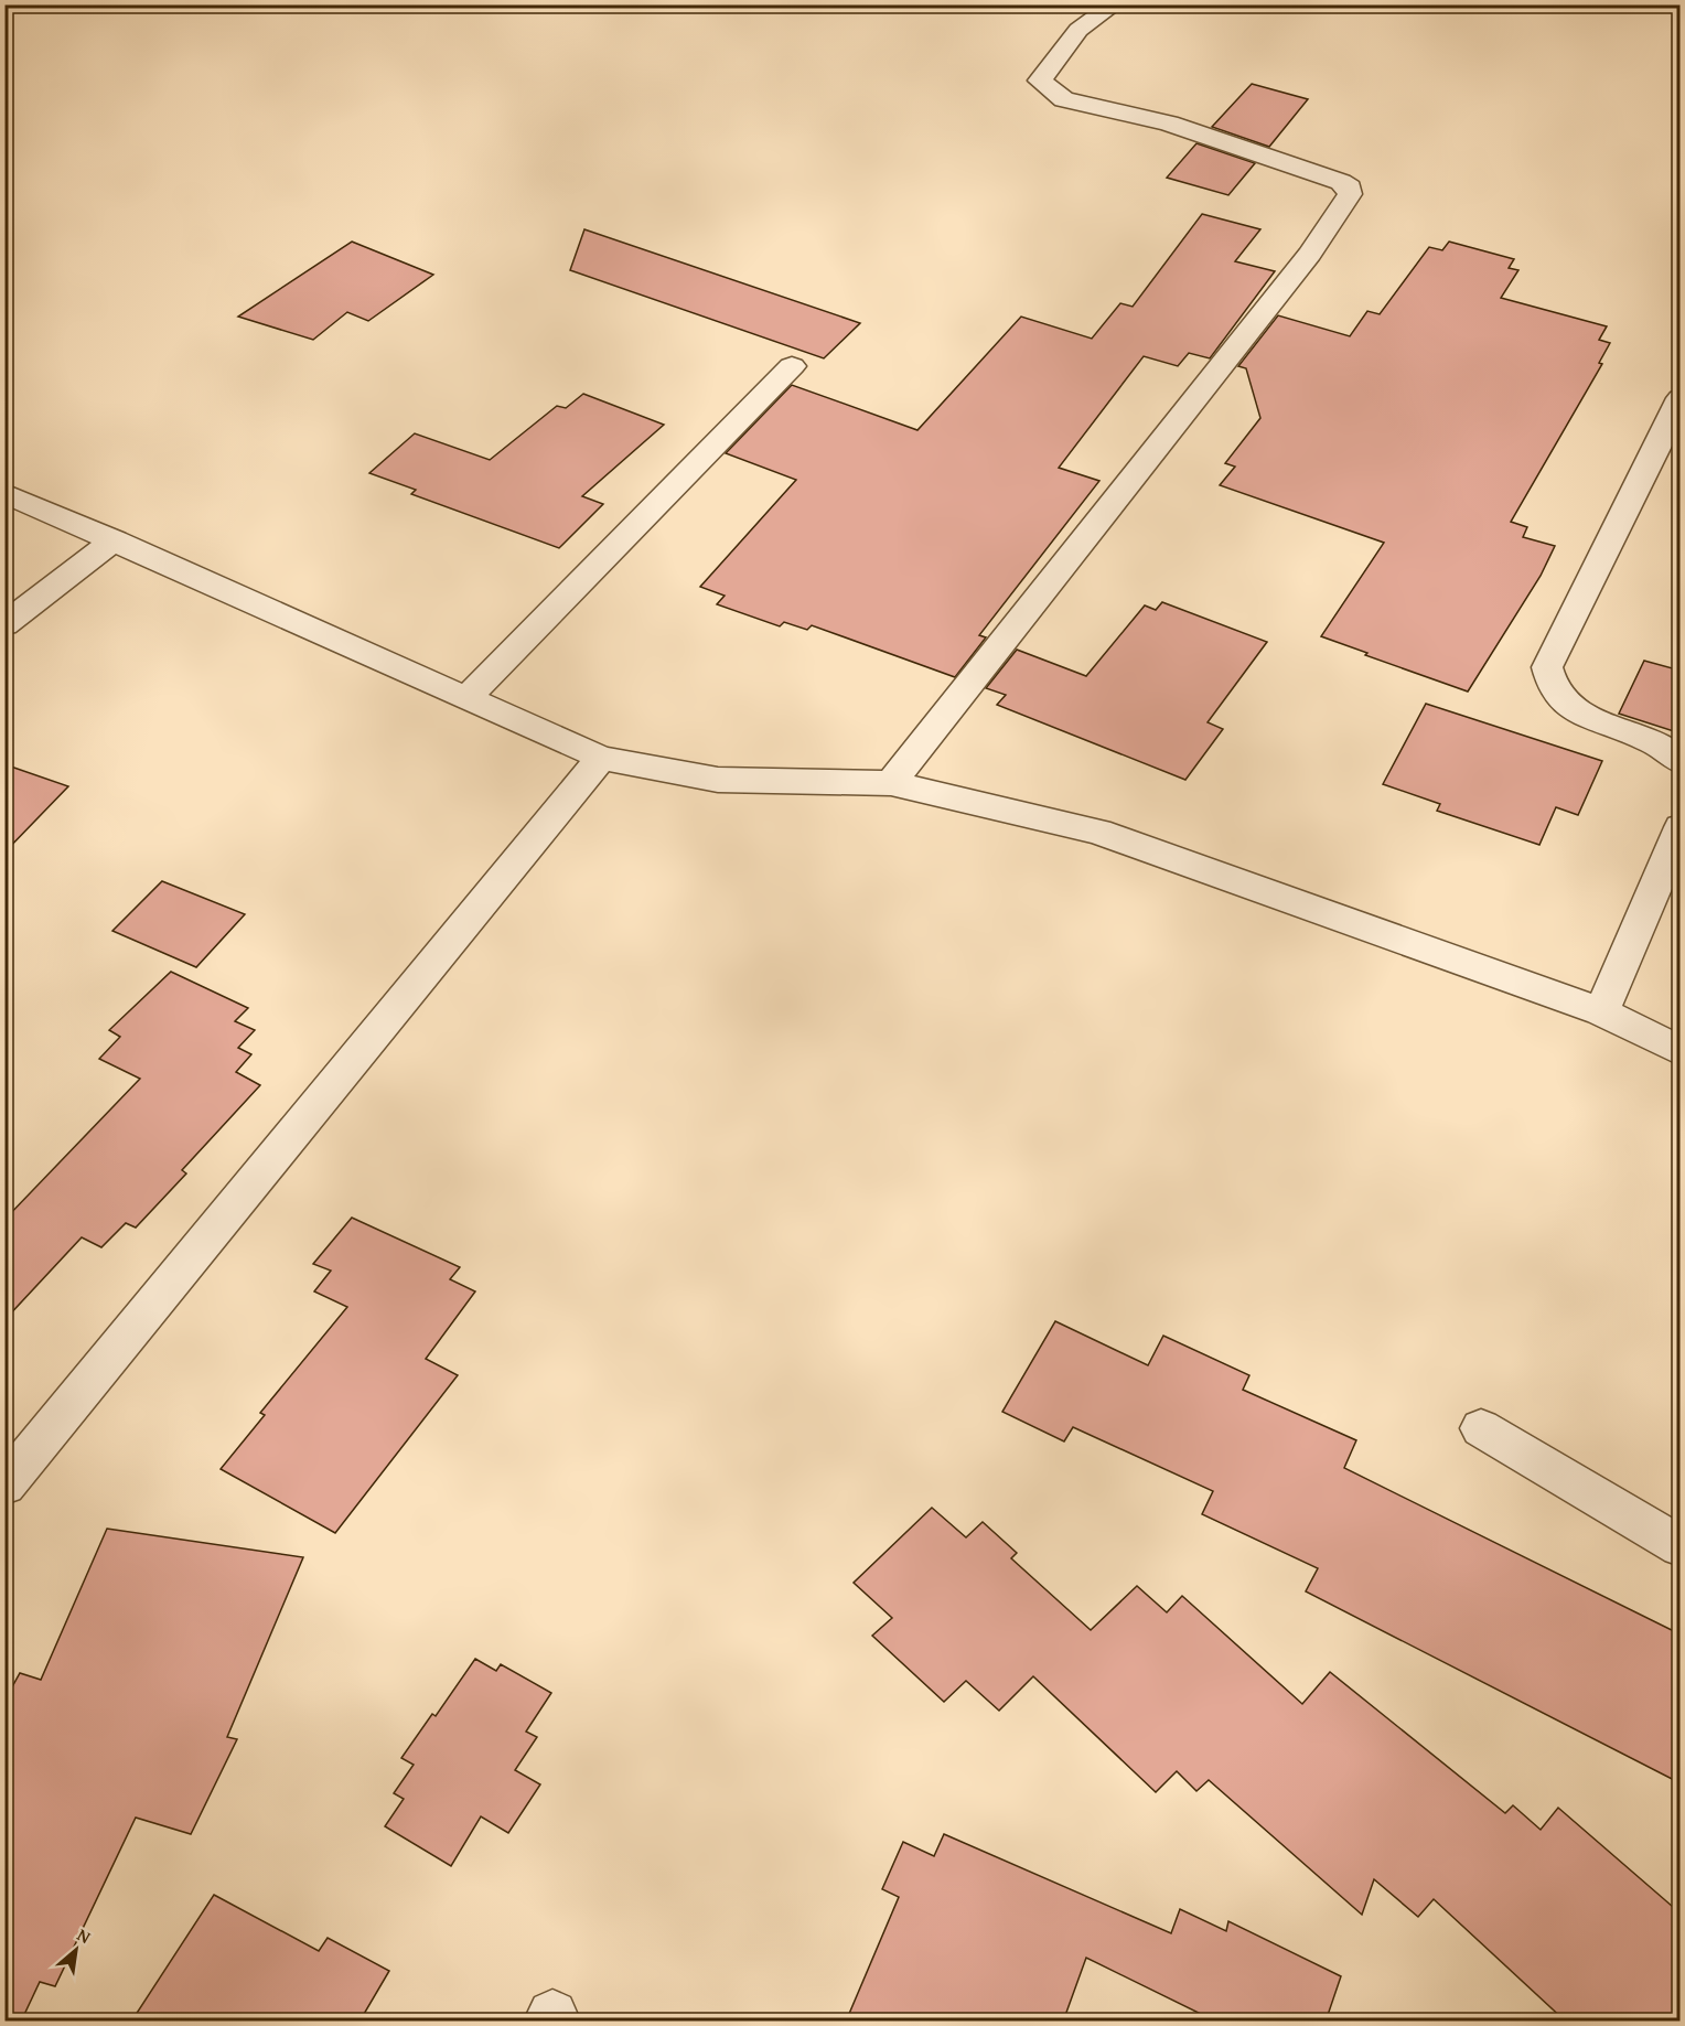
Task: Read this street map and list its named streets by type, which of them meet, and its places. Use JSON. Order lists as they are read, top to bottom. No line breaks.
{"north":"top right"}
